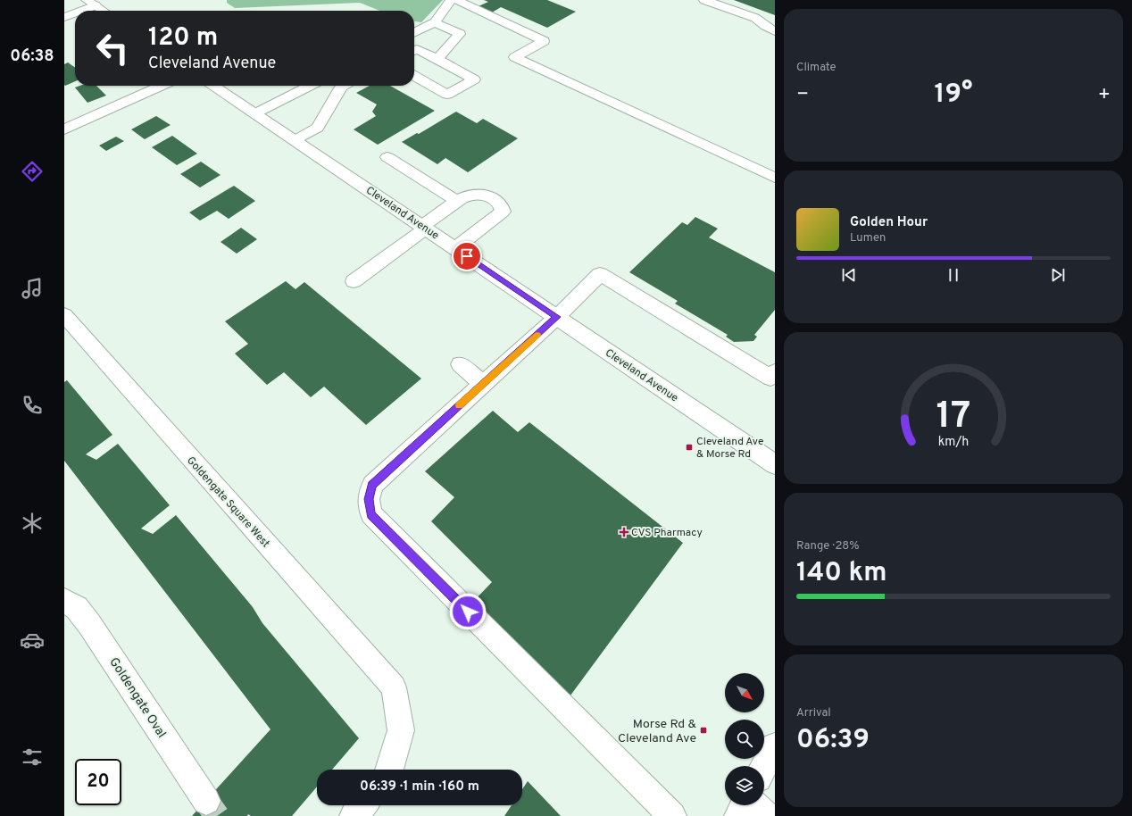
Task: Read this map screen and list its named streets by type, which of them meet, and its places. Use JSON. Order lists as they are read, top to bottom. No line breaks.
{"streets":{"main road":["Cleveland Avenue","Goldengate Square West","Goldengate Oval"]},"places":{"transit":["Cleveland Ave & Morse Rd","Morse Rd & Cleveland Ave"],"health":["CVS Pharmacy"]},"north":"bottom right","page":{"tabs":"06:38","tile":["Climate",["Range · 28%","140 km"],["Arrival","06:39"]],"turn":["120 m","Cleveland Avenue"],"heat":["−","19°","+"],"song":["Golden Hour","Lumen"],"limit":"20","trip":"06:39 · 1 min · 160 m","gauge":["17","km/h"]}}
